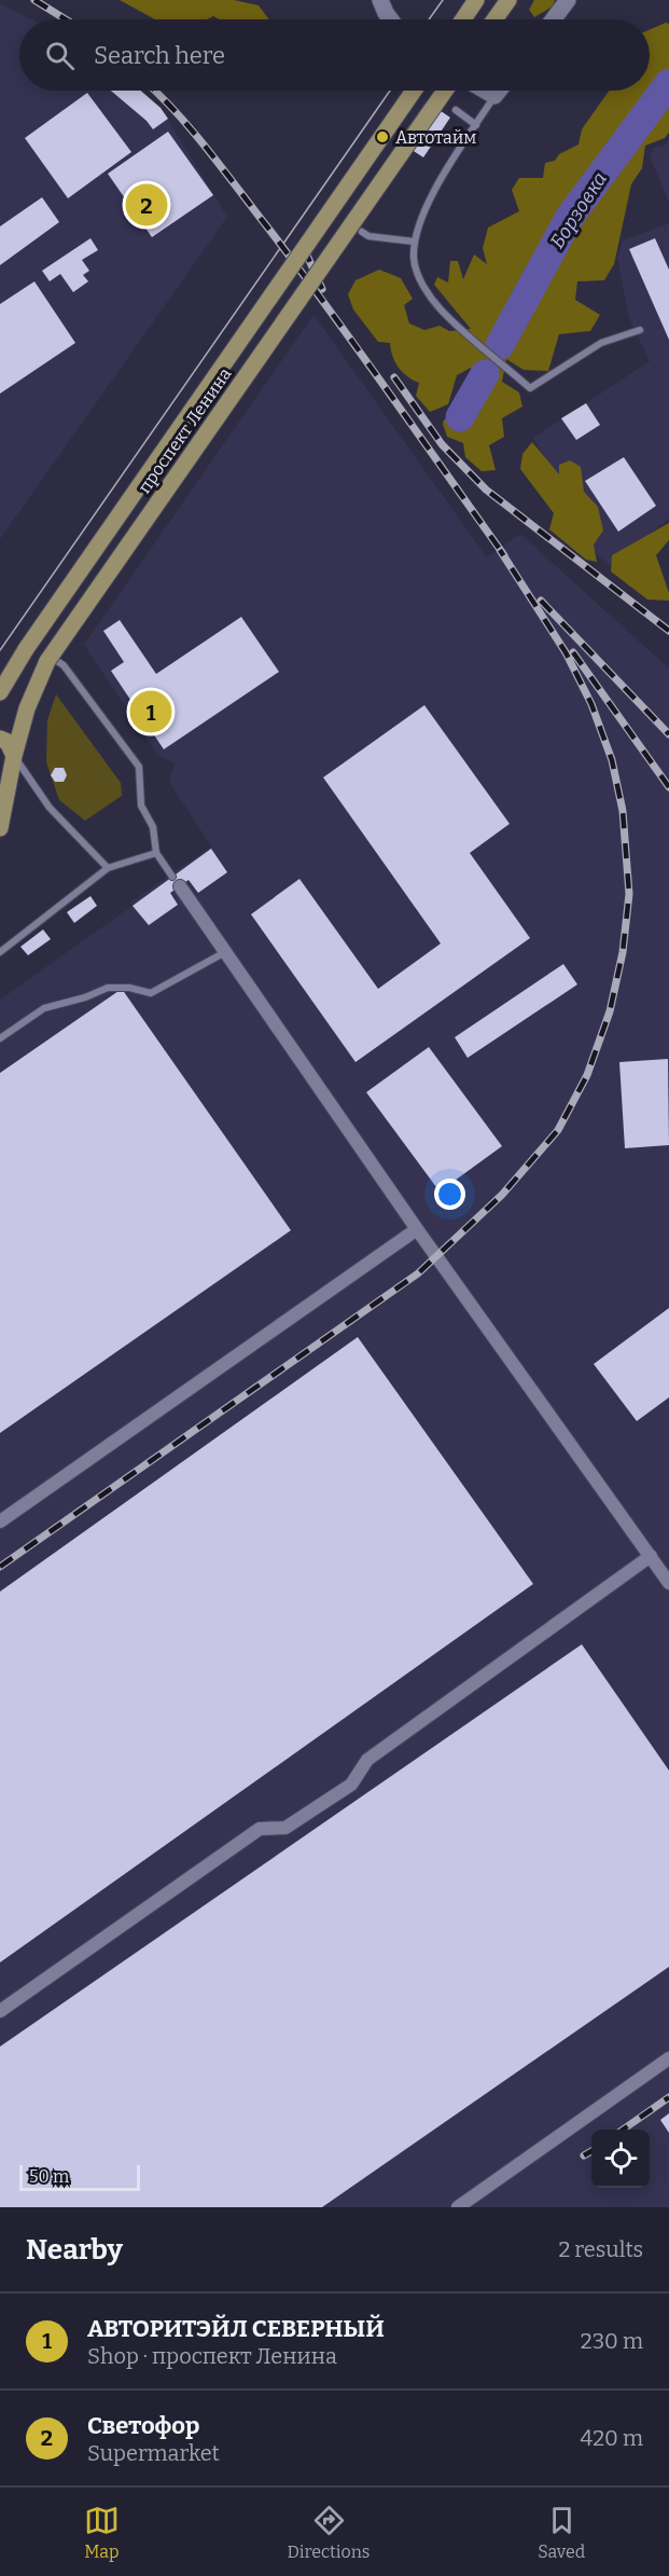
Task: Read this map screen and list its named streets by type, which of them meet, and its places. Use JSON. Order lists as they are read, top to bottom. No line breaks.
{"streets":{"main road":["проспект Ленина"]},"water":["Борзовка"],"places":["Автотайм"],"scale_bar":"50 m","page":{"search":"Search here","pins":["2","1"],"scale":"50 m","heading":["Nearby","2 results"],"list":[{"mark":"1","name":"АВТОРИТЭЙЛ СЕВЕРНЫЙ","note":"Shop · проспект Ленина","value":"230 m"},{"mark":"2","name":"Светофор","note":"Supermarket","value":"420 m"}],"nav":["Map","Directions","Saved"]}}
